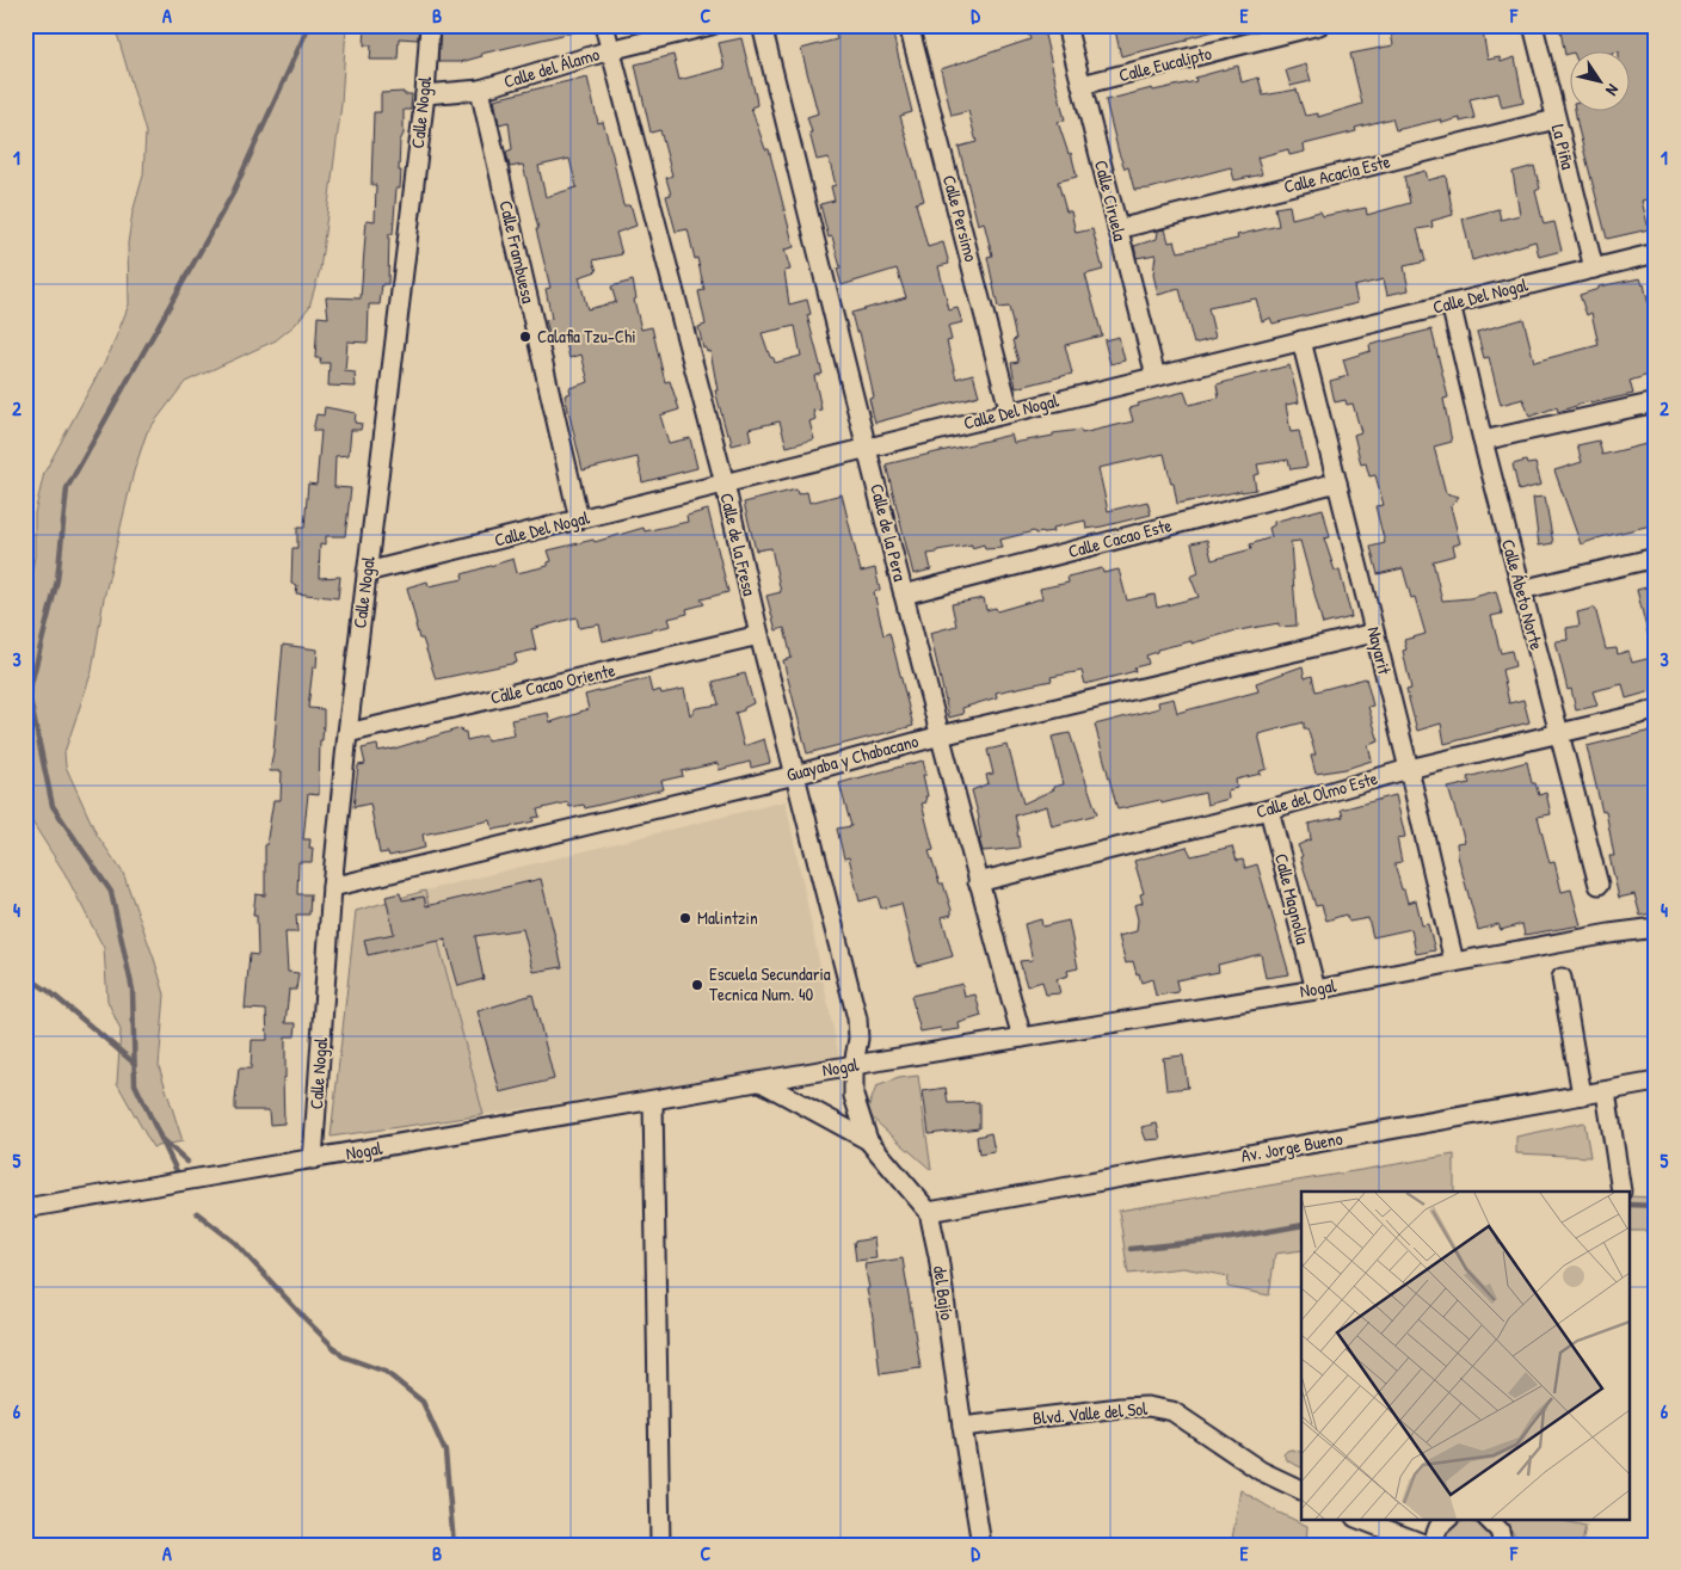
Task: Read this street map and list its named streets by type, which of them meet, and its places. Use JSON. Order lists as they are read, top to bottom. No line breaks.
{"streets":{"street":["Calle Eucalipto","Calle del Álamo","Calle Nogal","La Piña","Calle Acacia Este","Calle Ciruela","Calle Persimo","Calle Frambuesa","Calle Del Nogal","Calle de la Pera","Calle Cacao Este","Calle de la Fresa","Calle Ábeto Norte","Nayarit","Calle Cacao Oriente","Guayaba y Chabacano","Calle del Olmo Este","Calle Magnolia","Nogal","Av. Jorge Bueno","del Bajío","Blvd. Valle del Sol"]},"crossings":[["Calle Eucalipto","Calle Ciruela"],["Calle del Álamo","Calle Nogal"],["Calle del Álamo","Calle Frambuesa"],["Calle del Álamo","Calle de la Fresa"],["Calle Nogal","Calle Del Nogal"],["Calle Nogal","Calle Cacao Oriente"],["Calle Nogal","Guayaba y Chabacano"],["Calle Nogal","Nogal"],["La Piña","Calle Acacia Este"],["La Piña","Calle Del Nogal"],["Calle Acacia Este","Calle Ciruela"],["Calle Ciruela","Calle Del Nogal"],["Calle Persimo","Calle Del Nogal"],["Calle Frambuesa","Calle Del Nogal"],["Calle Del Nogal","Calle de la Pera"],["Calle Del Nogal","Calle de la Fresa"],["Calle Del Nogal","Calle Ábeto Norte"],["Calle Del Nogal","Nayarit"],["Calle de la Pera","Calle Cacao Este"],["Calle de la Pera","Guayaba y Chabacano"],["Calle de la Pera","Calle del Olmo Este"],["Calle de la Pera","Nogal"],["Calle Cacao Este","Nayarit"],["Calle de la Fresa","Calle Cacao Oriente"],["Calle de la Fresa","Guayaba y Chabacano"],["Calle de la Fresa","Nogal"],["Calle de la Fresa","del Bajío"],["Calle Ábeto Norte","Calle del Olmo Este"],["Nayarit","Guayaba y Chabacano"],["Nayarit","Calle del Olmo Este"],["Nayarit","Nogal"],["Calle del Olmo Este","Calle Magnolia"],["Calle Magnolia","Nogal"],["Nogal","del Bajío"],["Av. Jorge Bueno","del Bajío"],["del Bajío","Blvd. Valle del Sol"]],"places":["Calafia Tzu-Chi","Malintzin","Escuela Secundaria Tecnica Num. 40"],"north":"bottom right","grid":{"columns":["A","B","C","D","E","F"],"rows":["1","2","3","4","5","6"]}}
